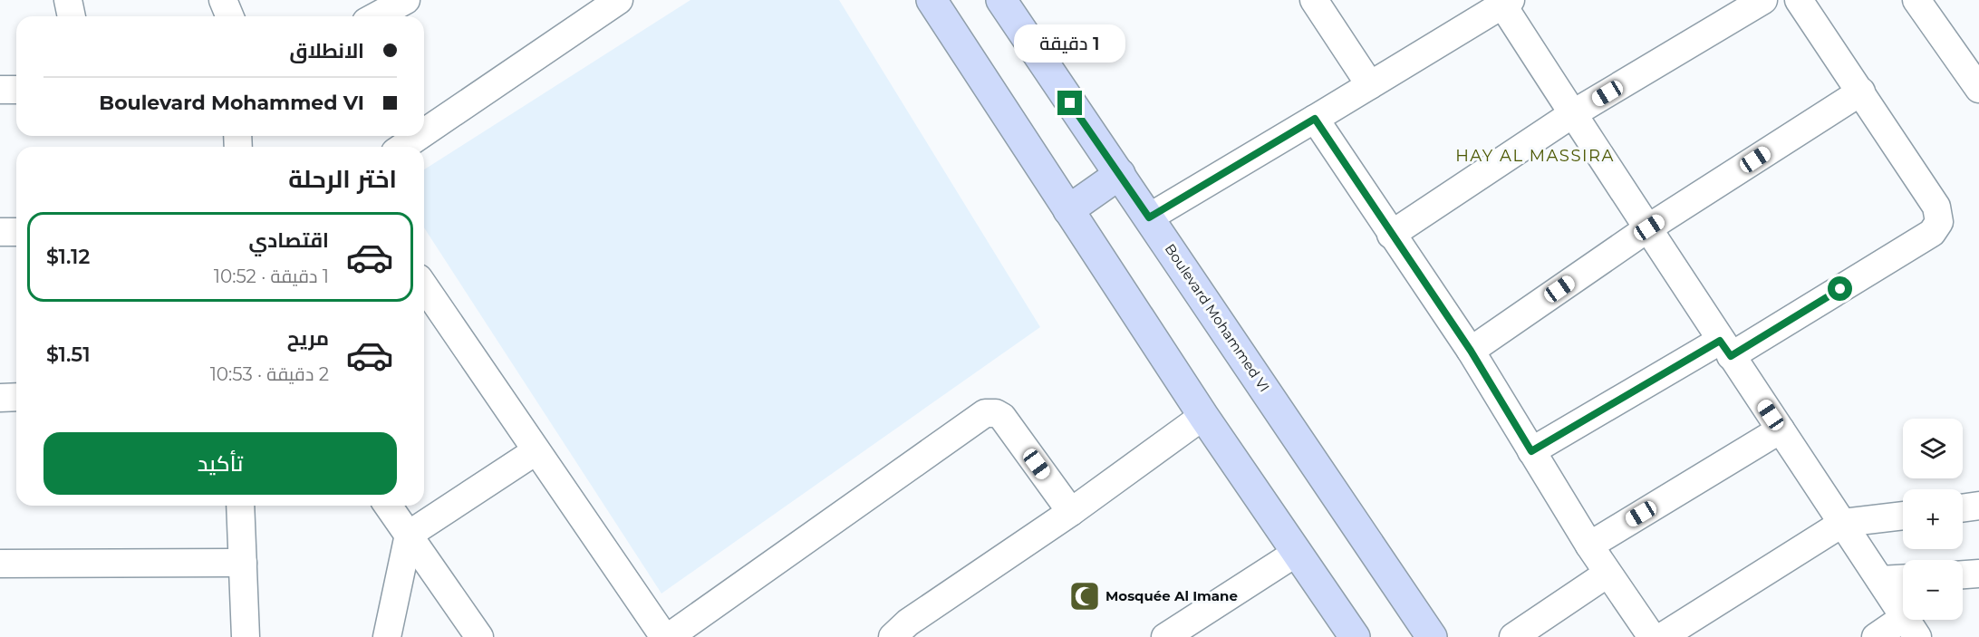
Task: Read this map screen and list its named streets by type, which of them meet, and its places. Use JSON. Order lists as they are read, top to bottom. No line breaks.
{"streets":{"street":["Boulevard Mohammed VI"]},"districts":["HAY AL MASSIRA"],"places":{"mosque":["Mosquée Al Imane"]},"page":{"banner":["الانطلاق","Boulevard Mohammed VI"],"bubble":"1 دقيقة","heading":"اختر الرحلة","list":[{"name":"اقتصادي","note":"1 دقيقة · 10:52","value":"$1.12"},{"name":"مريح","note":"2 دقيقة · 10:53","value":"$1.51"}],"map_buttons":["+","−"],"buttons":"تأكيد"}}
